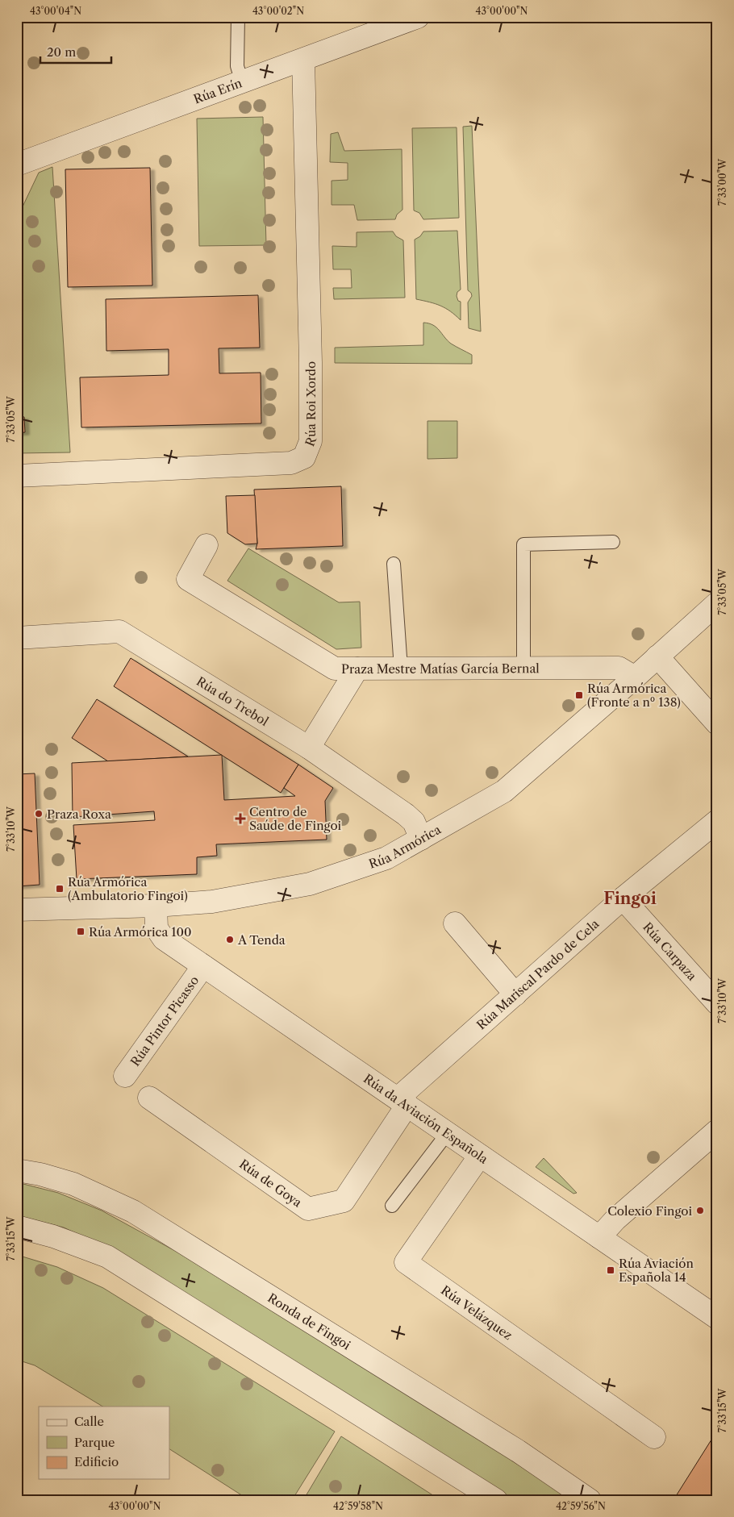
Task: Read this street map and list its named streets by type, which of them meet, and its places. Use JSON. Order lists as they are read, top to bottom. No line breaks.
{"streets":{"street":["Rúa Erín","Rúa Roi Xordo","Praza Mestre Matías García Bernal","Rúa do Trebol","Rúa Armórica","Rúa Carpaza","Rúa Mariscal Pardo de Cela","Rúa Pintor Picasso","Rúa da Aviación Española","Rúa de Goya","Rúa Velázquez","Ronda de Fingoi"]},"crossings":[["Rúa Erín","Rúa Roi Xordo"],["Praza Mestre Matías García Bernal","Rúa Armórica"],["Rúa do Trebol","Rúa Armórica"],["Rúa Armórica","Rúa da Aviación Española"],["Rúa Carpaza","Rúa Mariscal Pardo de Cela"],["Rúa Mariscal Pardo de Cela","Rúa da Aviación Española"],["Rúa Mariscal Pardo de Cela","Rúa de Goya"],["Rúa Pintor Picasso","Rúa da Aviación Española"],["Rúa da Aviación Española","Rúa de Goya"],["Rúa da Aviación Española","Rúa Velázquez"]],"districts":["Fingoi"],"places":{"transit":["Rúa Armórica (Fronte a nº 138)","Rúa Armórica (Ambulatorio Fingoi)","Rúa Armórica 100","Rúa Aviación Española 14"],"other":["Praza Roxa","A Tenda","Colexio Fingoi"],"health":["Centro de Saúde de Fingoi"]},"legend":["Calle","Parque","Edificio"],"scale_bar":"20 m","coordinates":["43°00'04\"N","43°00'02\"N","43°00'00\"N","7°33'00\"W","7°33'05\"W","7°33'10\"W","7°33'15\"W","42°59'58\"N","42°59'56\"N"]}
